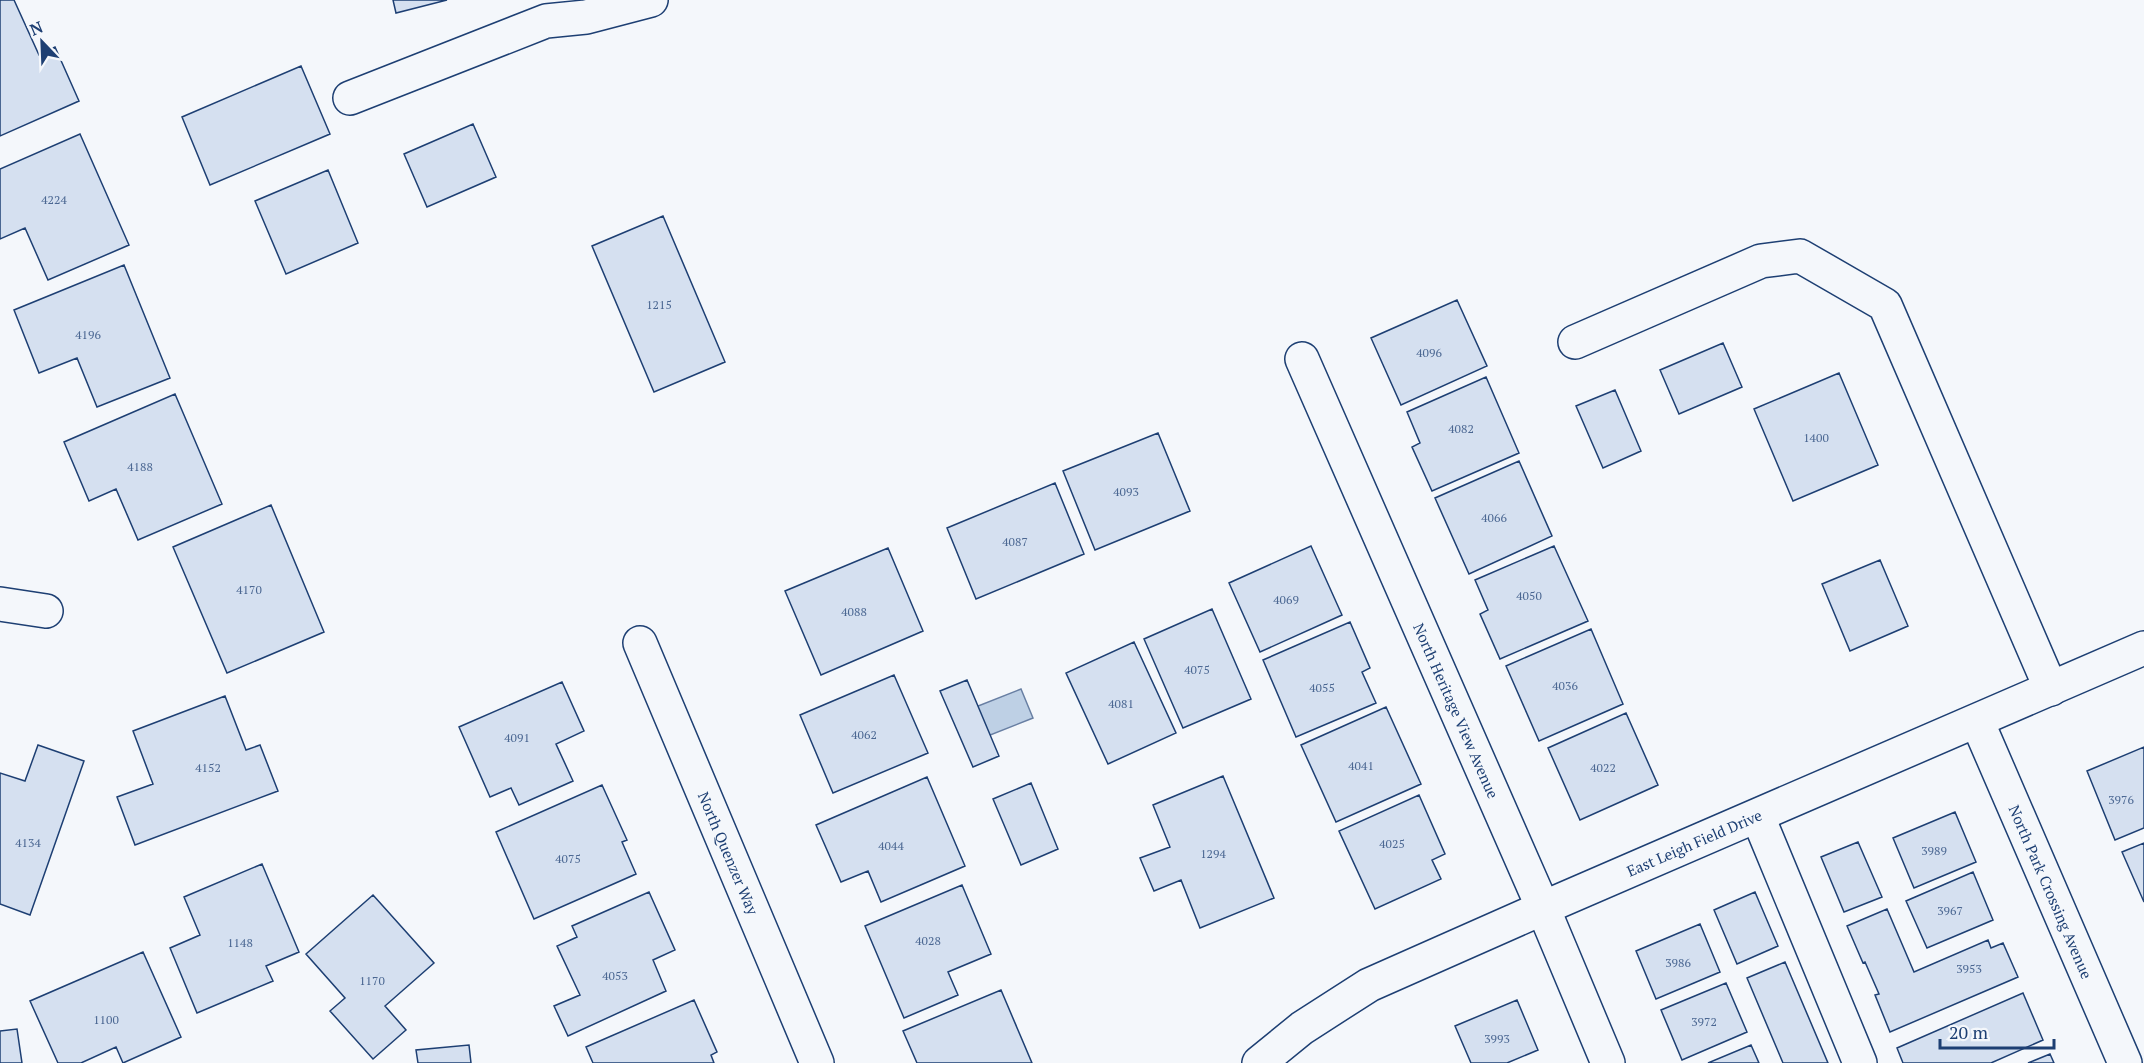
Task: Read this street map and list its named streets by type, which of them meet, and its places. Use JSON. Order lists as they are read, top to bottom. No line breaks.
{"streets":{"street":["North Heritage View Avenue","East Leigh Field Drive","North Quenzer Way","North Park Crossing Avenue"]},"crossings":[["North Heritage View Avenue","East Leigh Field Drive"],["East Leigh Field Drive","North Park Crossing Avenue"]],"house_numbers":["4224","1215","4196","4096","4082","1400","4188","4093","4066","4087","4170","4050","4069","4088","4075","4036","4055","4081","4062","4091","4041","4152","4022","3976","4134","4025","4044","3989","1294","4075","3967","4028","1148","3986","3953","4053","1170","1100","3972","3993"],"scale_bar":"20 m","north":"top left"}
